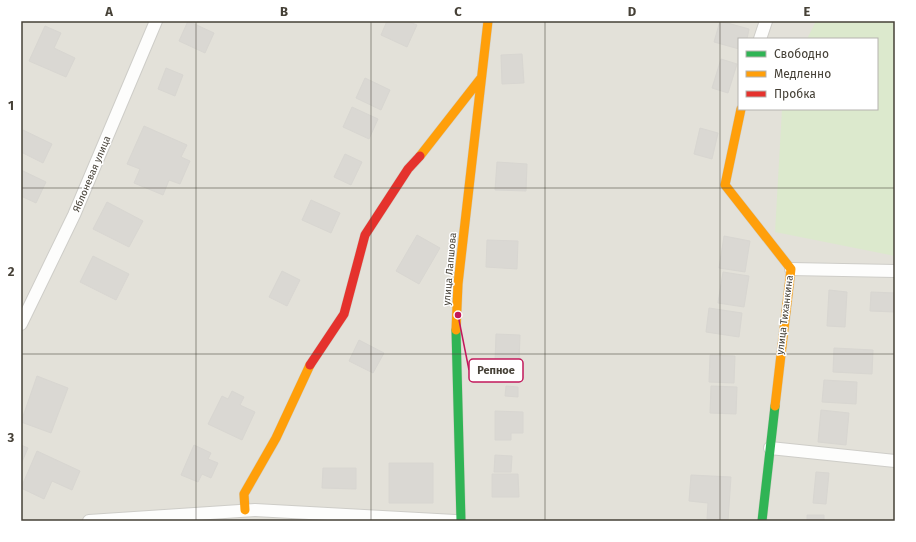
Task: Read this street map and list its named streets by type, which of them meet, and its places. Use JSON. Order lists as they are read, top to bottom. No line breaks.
{"streets":{"street":["Яблоневая улица","улица Лапшова","улица Тиханкина"]},"places":["Репное"],"legend":["Свободно","Медленно","Пробка"],"grid":{"columns":["A","B","C","D","E"],"rows":["1","2","3"]}}
